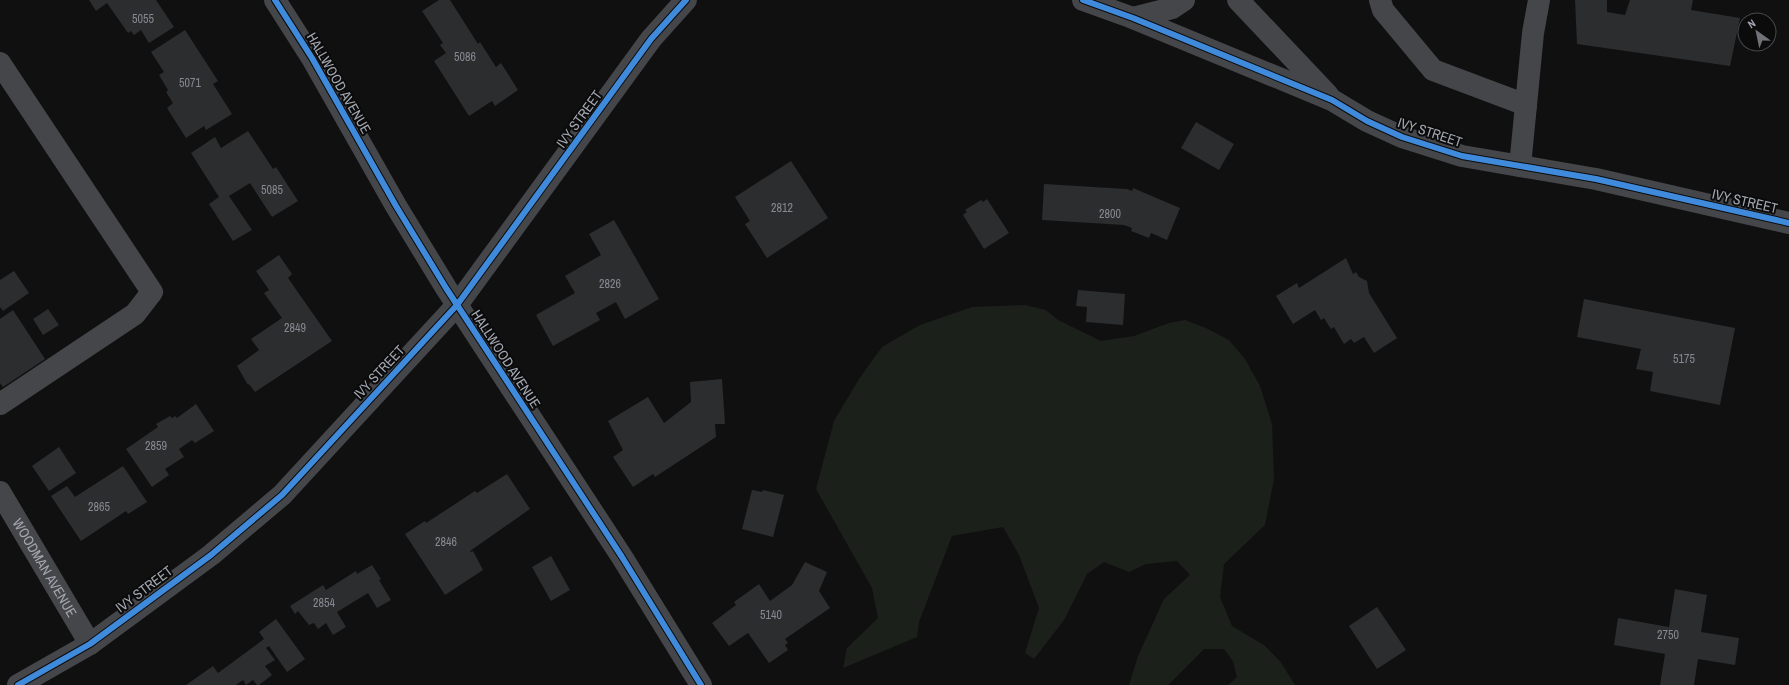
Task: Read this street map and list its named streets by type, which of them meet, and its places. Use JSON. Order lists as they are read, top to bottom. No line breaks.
{"streets":{"street":["HALLWOOD AVENUE","IVY STREET","WOODMAN AVENUE"]},"crossings":[["HALLWOOD AVENUE","IVY STREET"],["IVY STREET","WOODMAN AVENUE"]],"house_numbers":["5055","5086","5071","5085","2812","2800","2826","2849","5175","2859","2865","2846","2854","5140","2750"],"north":"top left"}
